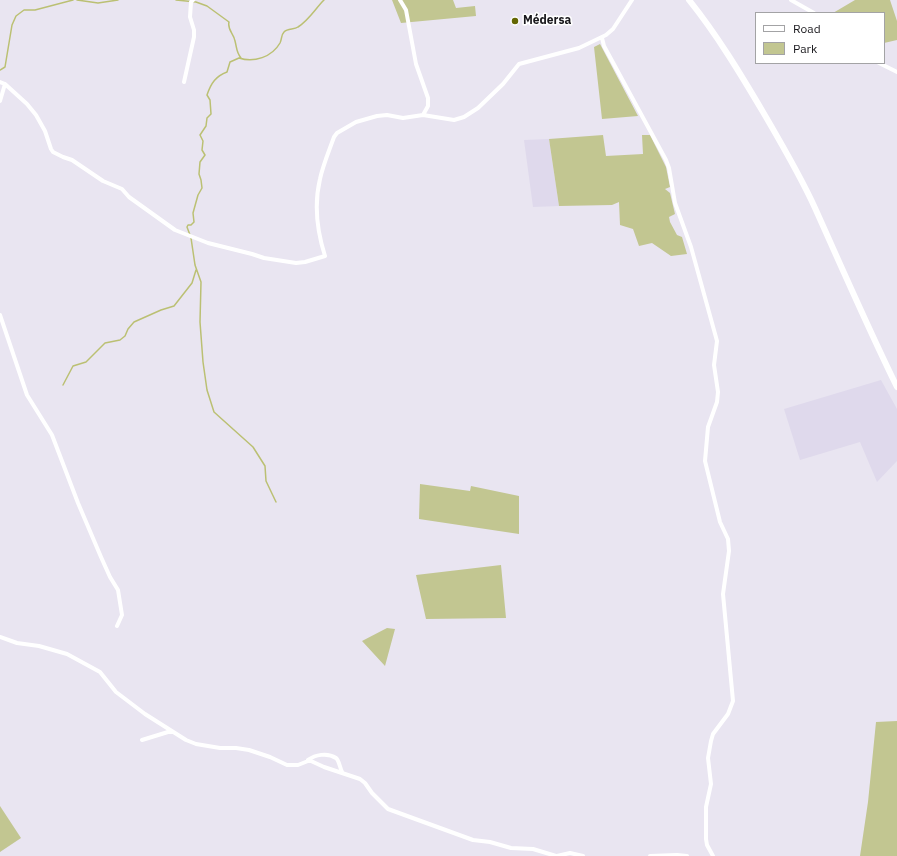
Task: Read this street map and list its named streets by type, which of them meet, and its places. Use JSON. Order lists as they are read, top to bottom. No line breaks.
{"places":["Médersa"],"legend":["Road","Park"]}
